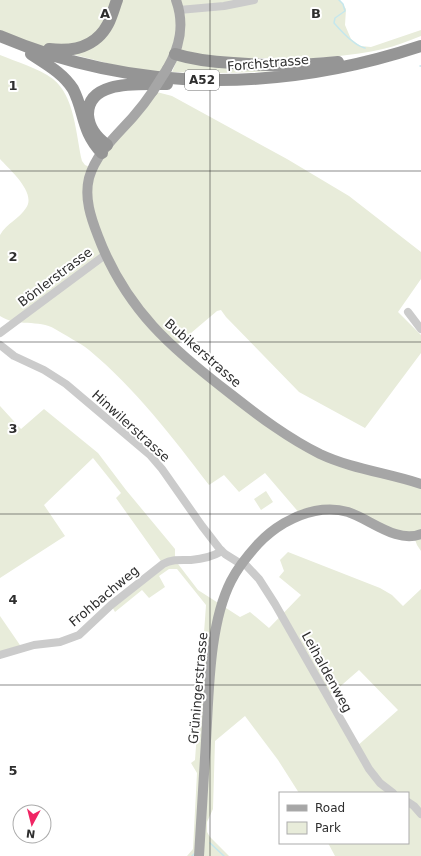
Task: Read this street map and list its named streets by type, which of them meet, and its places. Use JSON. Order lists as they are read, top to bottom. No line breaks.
{"streets":{"highway":["Forchstrasse","A52"],"main road":["Bubikerstrasse","Grüningerstrasse"],"street":["Bönlerstrasse","Hinwilerstrasse","Frohbachweg","Leihaldenweg"]},"crossings":[["Bönlerstrasse","Bubikerstrasse"],["Hinwilerstrasse","Frohbachweg"],["Hinwilerstrasse","Leihaldenweg"],["Hinwilerstrasse","Grüningerstrasse"],["Leihaldenweg","Grüningerstrasse"]],"legend":["Road","Park"],"north":"bottom","grid":{"columns":["A","B"],"rows":["1","2","3","4","5"]}}
